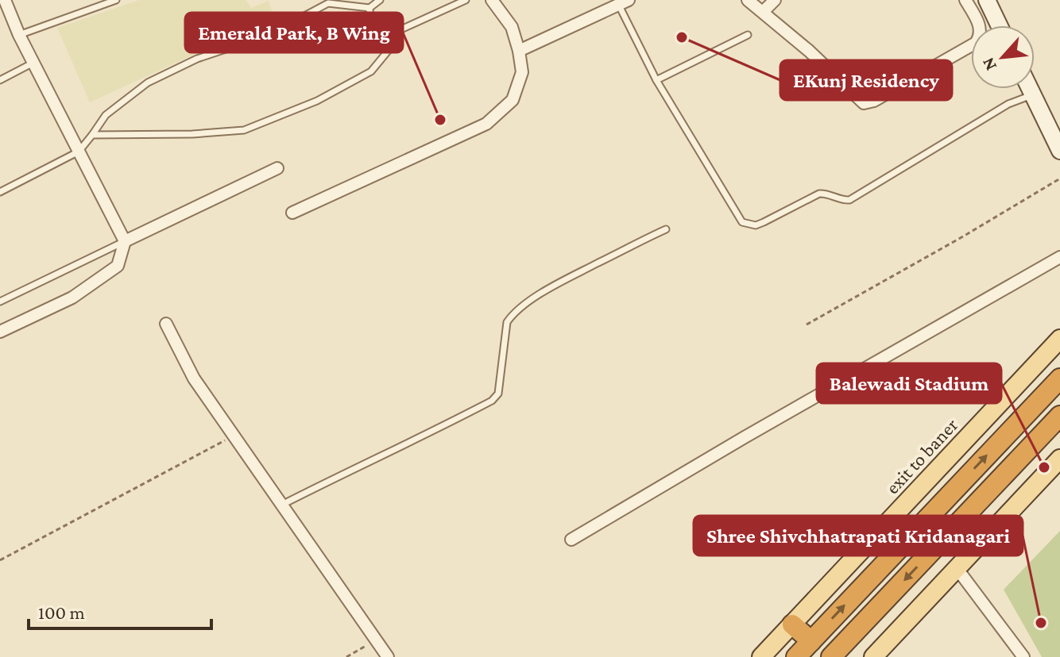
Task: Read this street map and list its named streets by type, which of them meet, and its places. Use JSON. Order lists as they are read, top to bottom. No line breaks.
{"streets":{"main road":["exit to baner"]},"places":["EKunj Residency","Emerald Park, B Wing","Balewadi Stadium","Shree Shivchhatrapati Kridanagari"],"scale_bar":"100 m","north":"bottom left"}
